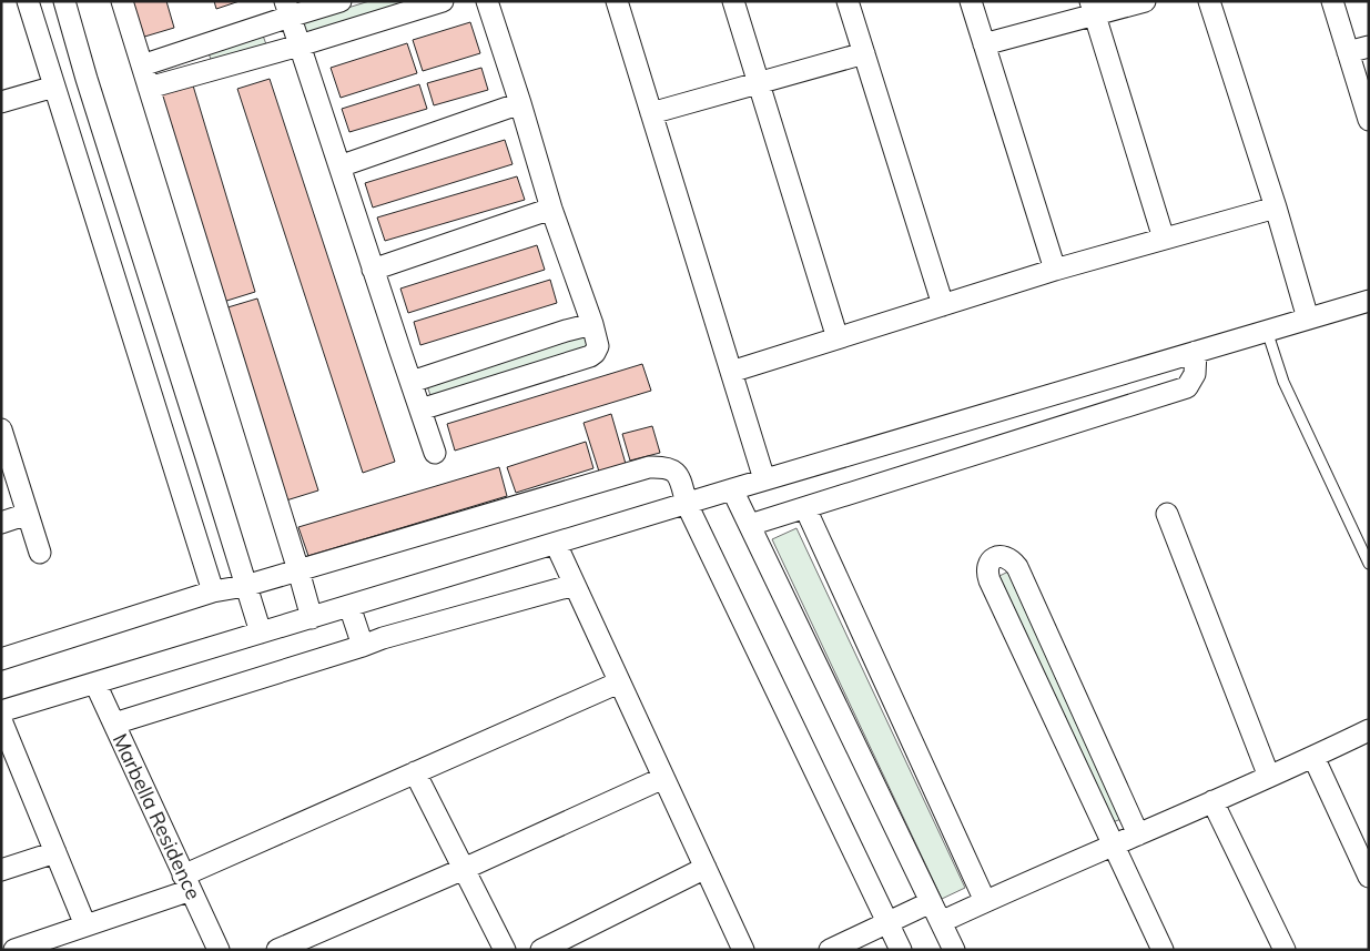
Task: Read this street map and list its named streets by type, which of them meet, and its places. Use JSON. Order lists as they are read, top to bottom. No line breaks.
{"streets":{"street":["Marbella Residence"]}}
